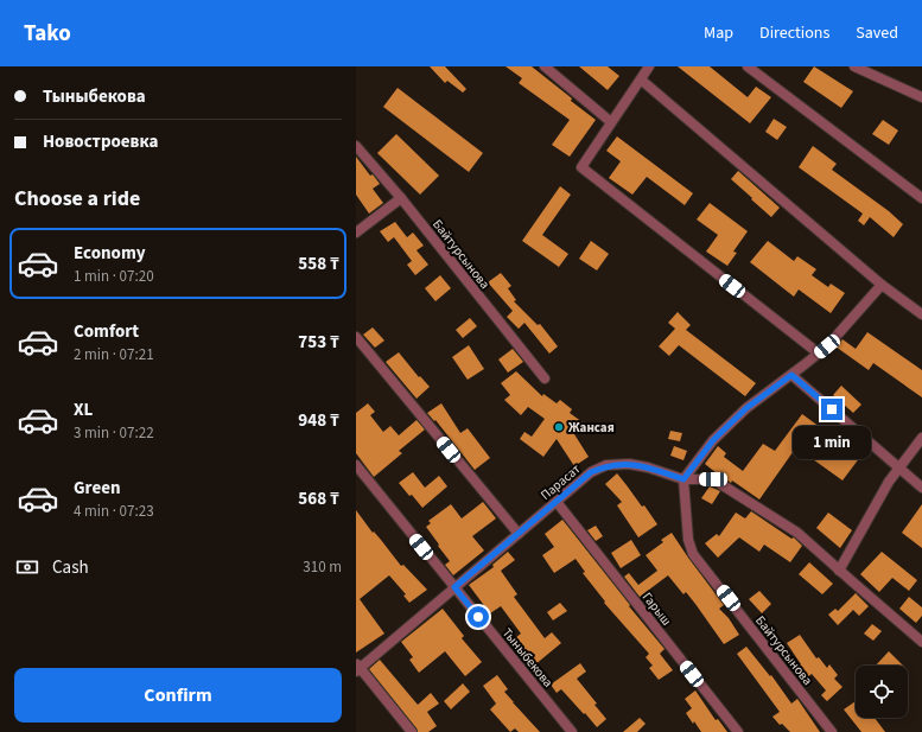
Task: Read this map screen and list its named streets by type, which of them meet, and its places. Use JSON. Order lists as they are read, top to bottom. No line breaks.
{"streets":{"street":["Байтурсынова","Парасат","Гарыш","Тыныбекова"]},"crossings":[["Байтурсынова","Парасат"],["Парасат","Гарыш"],["Парасат","Тыныбекова"]],"places":["Жансая"],"page":{"header":"Tako","nav":["Map","Directions","Saved"],"banner":["Тыныбекова","Новостроевка"],"heading":"Choose a ride","list":[{"name":"Economy","note":"1 min · 07:20","value":"558 ₸"},{"name":"Comfort","note":"2 min · 07:21","value":"753 ₸"},{"name":"XL","note":"3 min · 07:22","value":"948 ₸"},{"name":"Green","note":"4 min · 07:23","value":"568 ₸"}],"bubble":"1 min","pay":["Cash","310 m"],"buttons":"Confirm"}}
